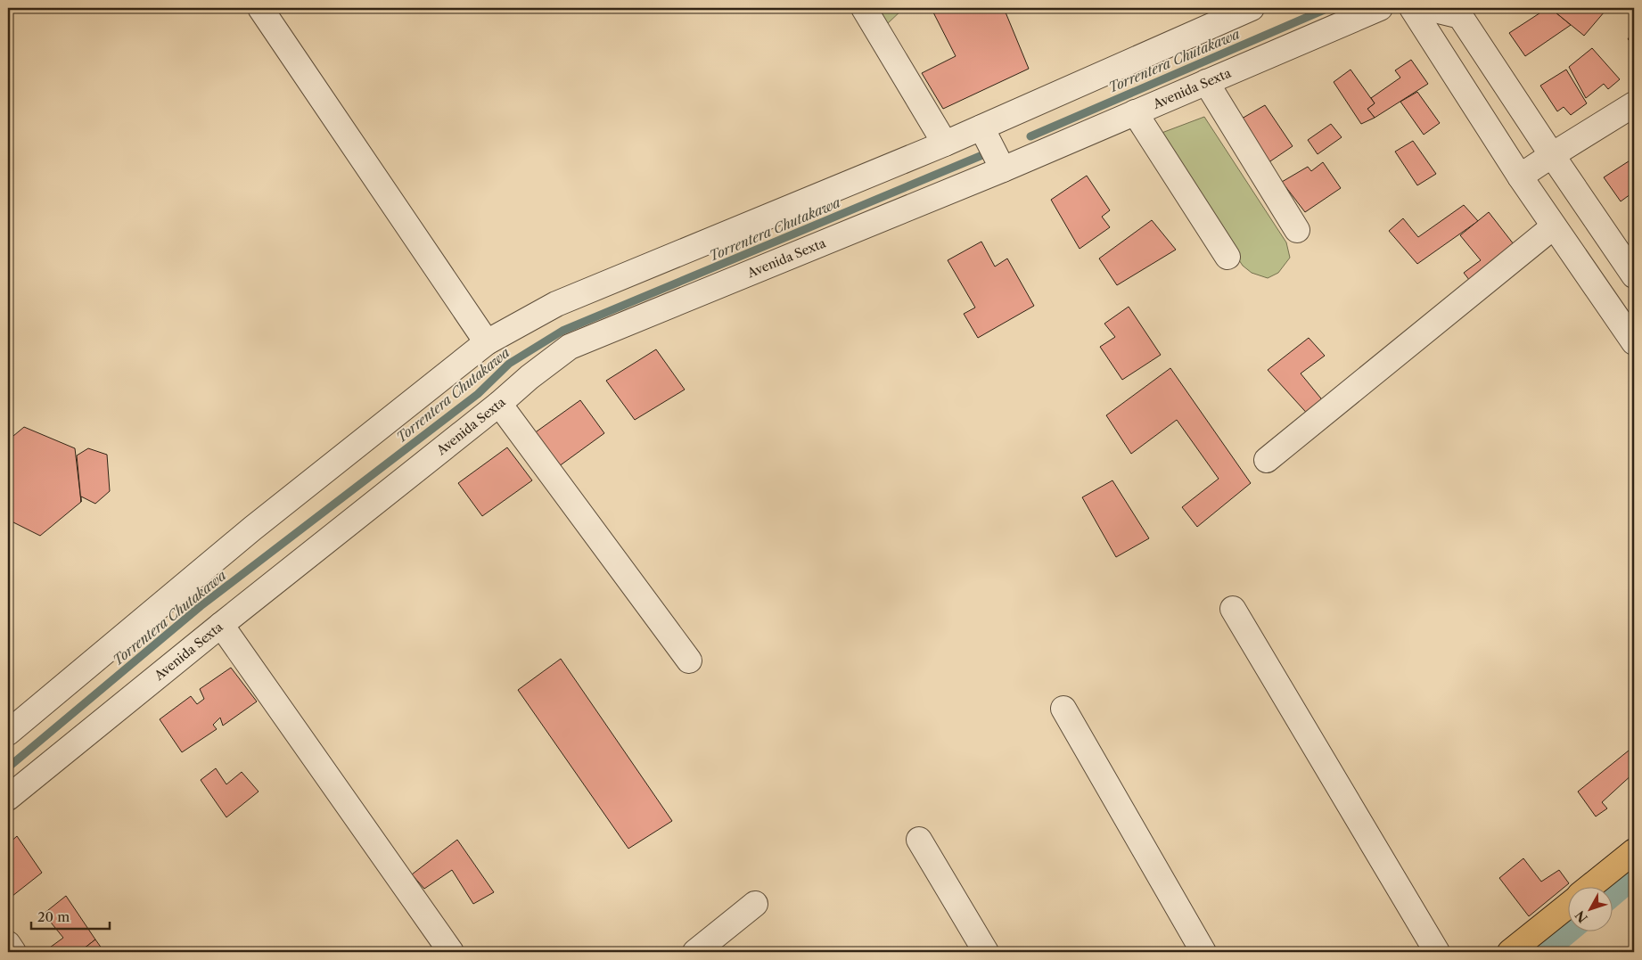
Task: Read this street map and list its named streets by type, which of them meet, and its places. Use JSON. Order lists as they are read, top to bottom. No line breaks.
{"streets":{"street":["Avenida Sexta"]},"water":["Torrentera Chutakawa"],"scale_bar":"20 m","north":"bottom left"}
